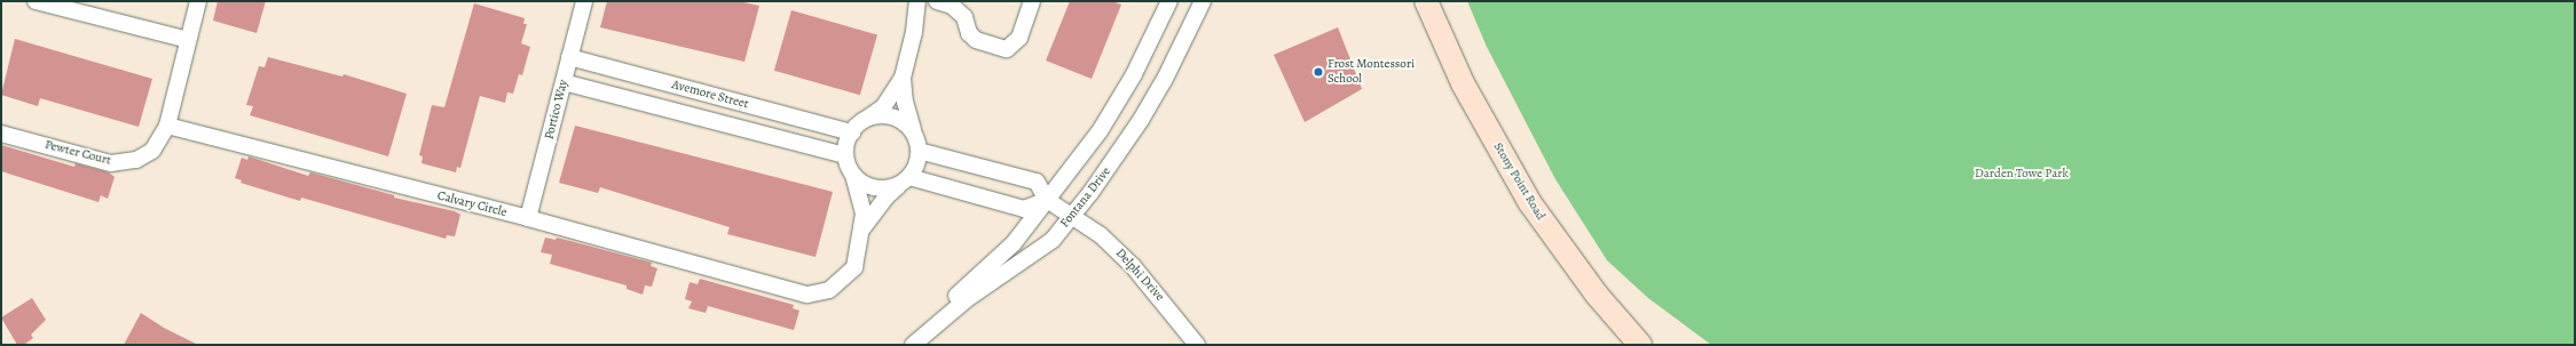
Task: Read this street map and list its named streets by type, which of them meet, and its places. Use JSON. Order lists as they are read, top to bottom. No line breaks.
{"streets":{"main road":["Stony Point Road"],"street":["Avemore Street","Portico Way","Pewter Court","Fontana Drive","Calvary Circle","Delphi Drive"]},"crossings":[["Avemore Street","Portico Way"],["Avemore Street","Calvary Circle"],["Portico Way","Calvary Circle"],["Pewter Court","Calvary Circle"],["Fontana Drive","Delphi Drive"]],"parks":["Darden Towe Park"],"places":["Frost Montessori School"]}
